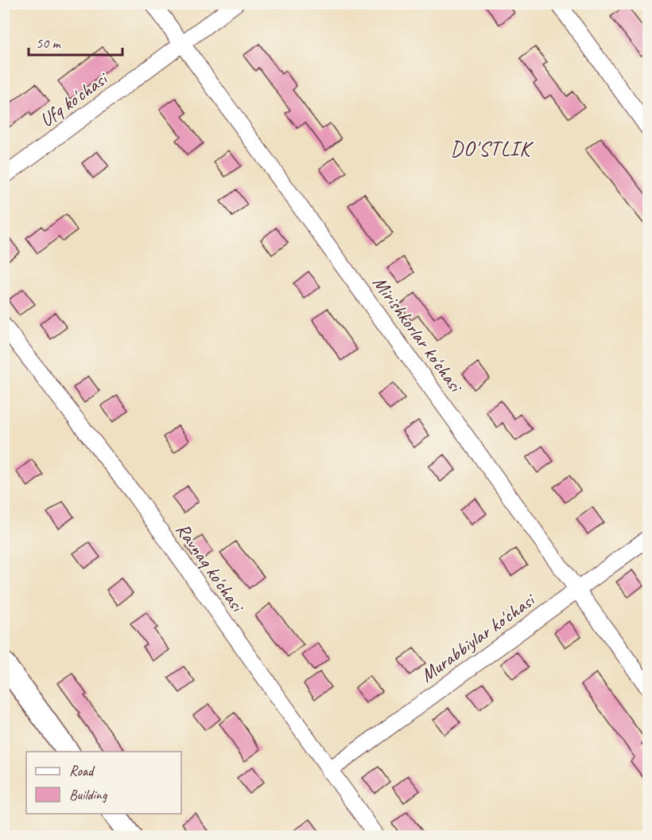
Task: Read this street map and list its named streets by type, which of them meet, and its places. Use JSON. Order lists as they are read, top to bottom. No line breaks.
{"streets":{"street":["Ufq ko'chasi","Mirishkorlar ko'chasi","Ravnaq ko'chasi","Murabbiylar ko'chasi"]},"crossings":[["Ufq ko'chasi","Mirishkorlar ko'chasi"],["Mirishkorlar ko'chasi","Murabbiylar ko'chasi"],["Ravnaq ko'chasi","Murabbiylar ko'chasi"]],"districts":["DO'STLIK"],"legend":["Road","Building"],"scale_bar":"50 m"}
